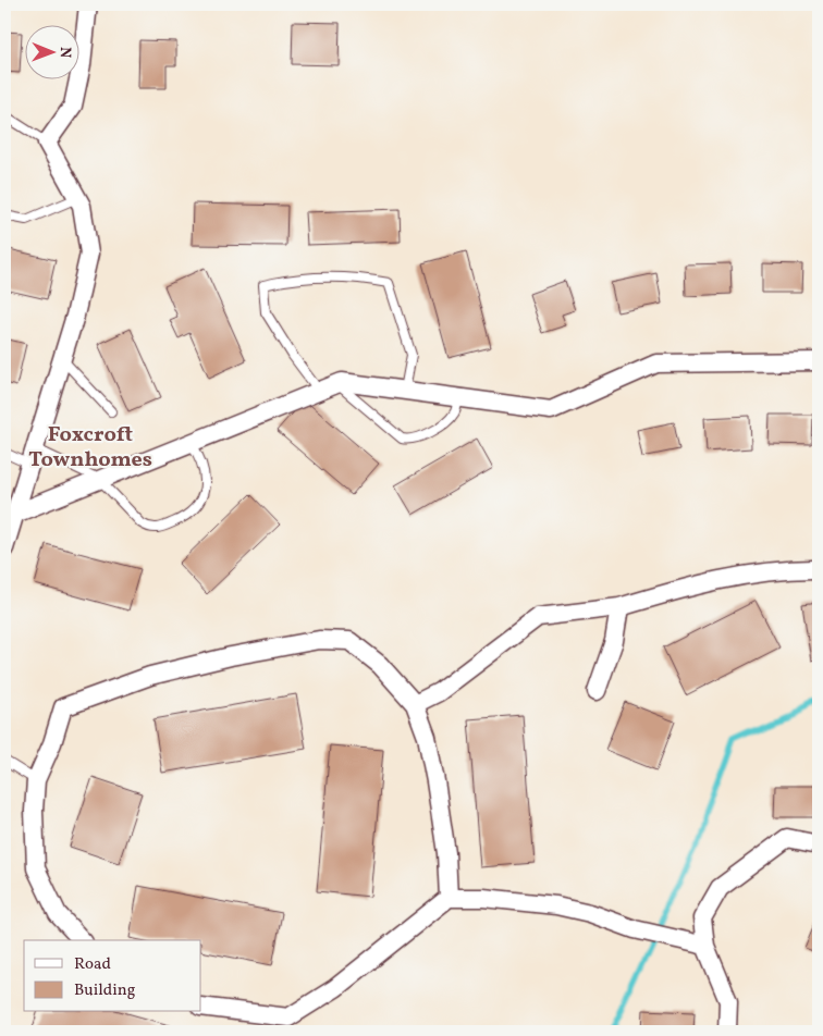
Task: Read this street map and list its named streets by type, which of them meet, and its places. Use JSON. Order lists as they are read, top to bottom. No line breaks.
{"districts":["Foxcroft Townhomes"],"legend":["Road","Building"],"north":"right"}
